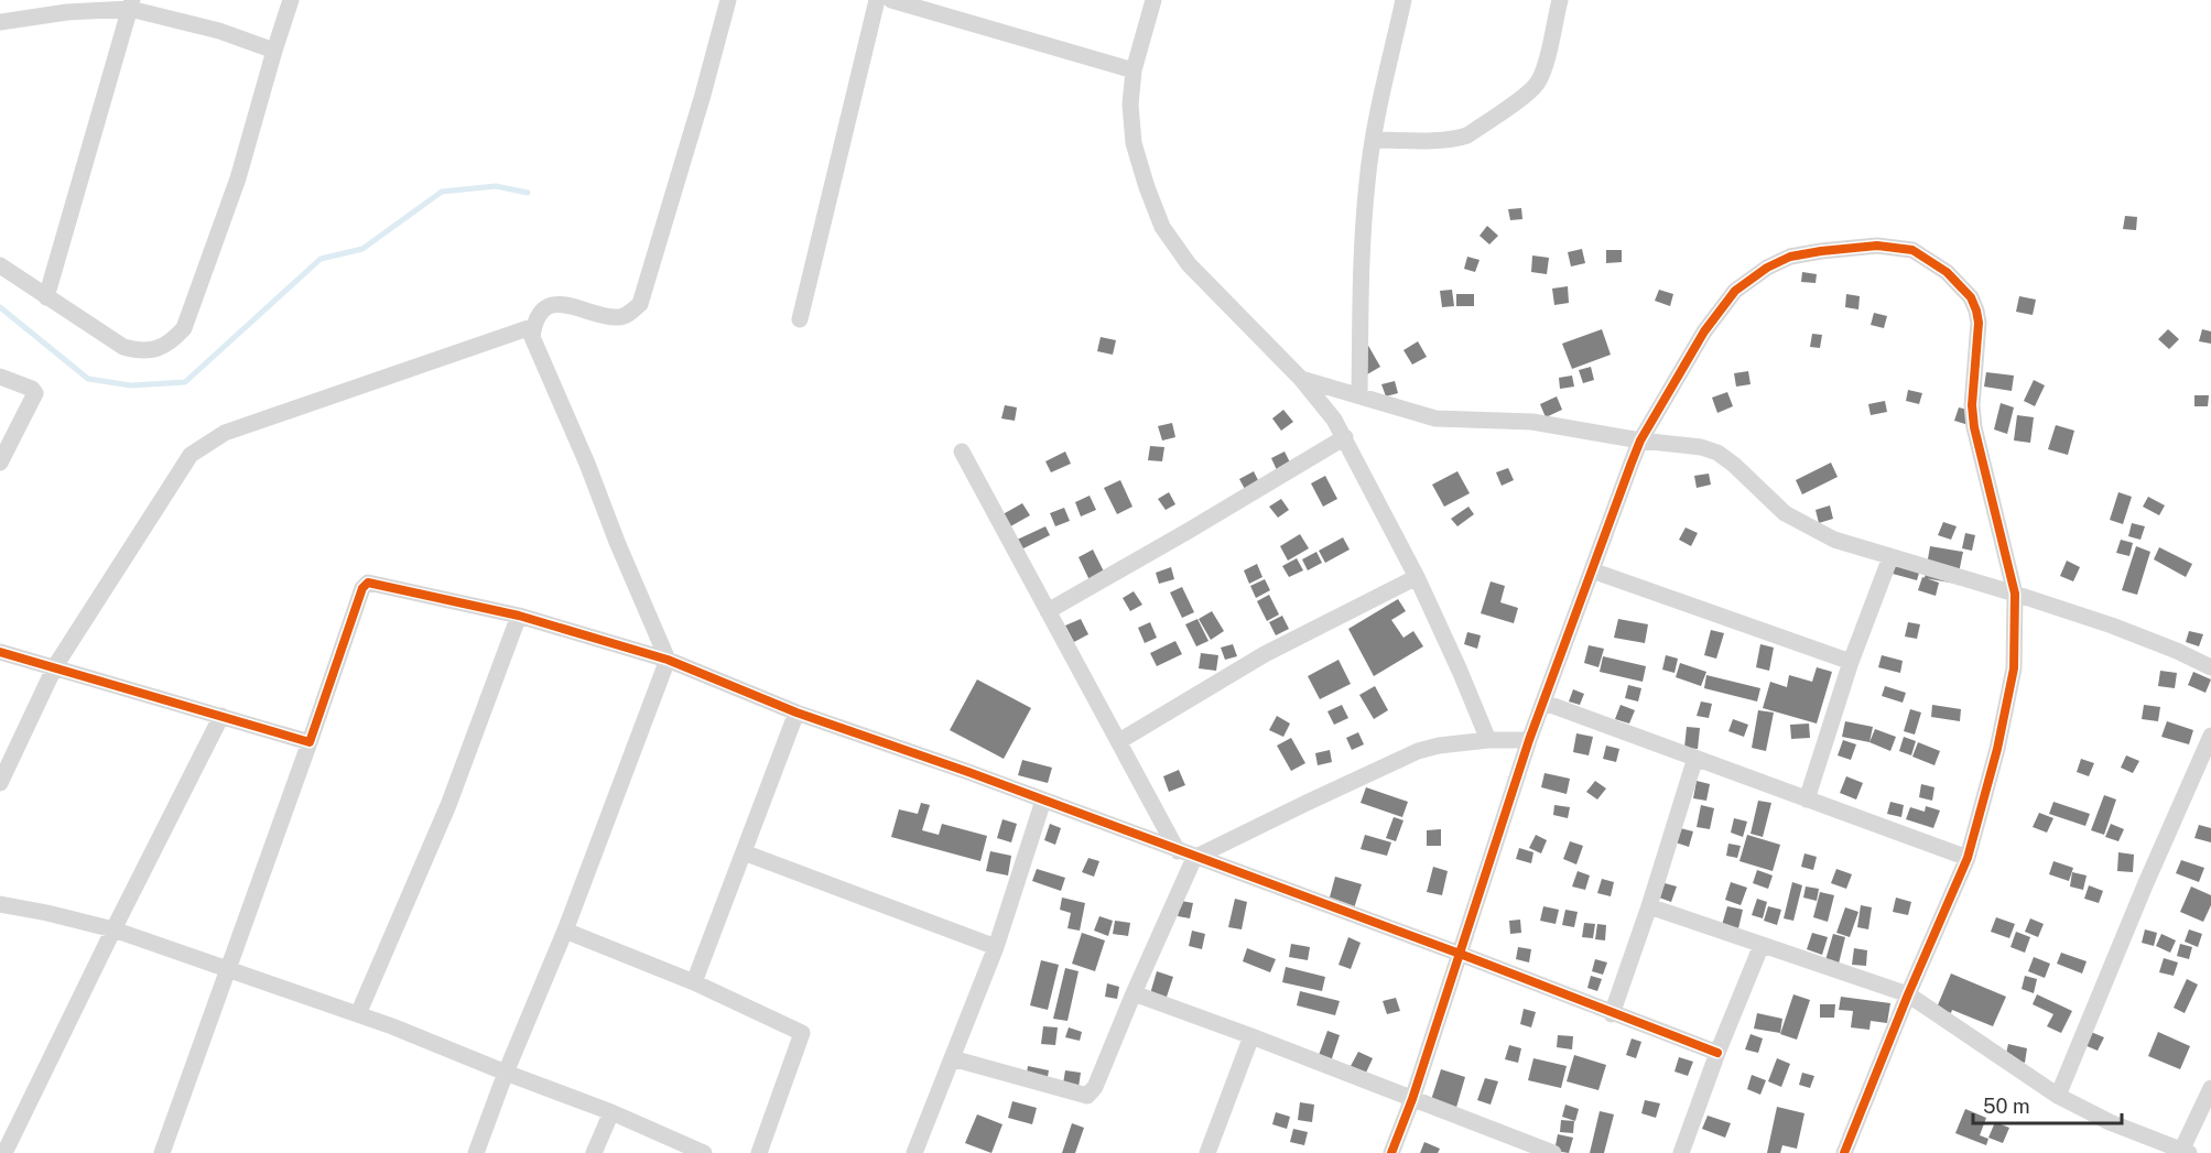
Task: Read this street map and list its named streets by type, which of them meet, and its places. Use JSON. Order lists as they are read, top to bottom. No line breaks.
{"scale_bar":"50 m"}
